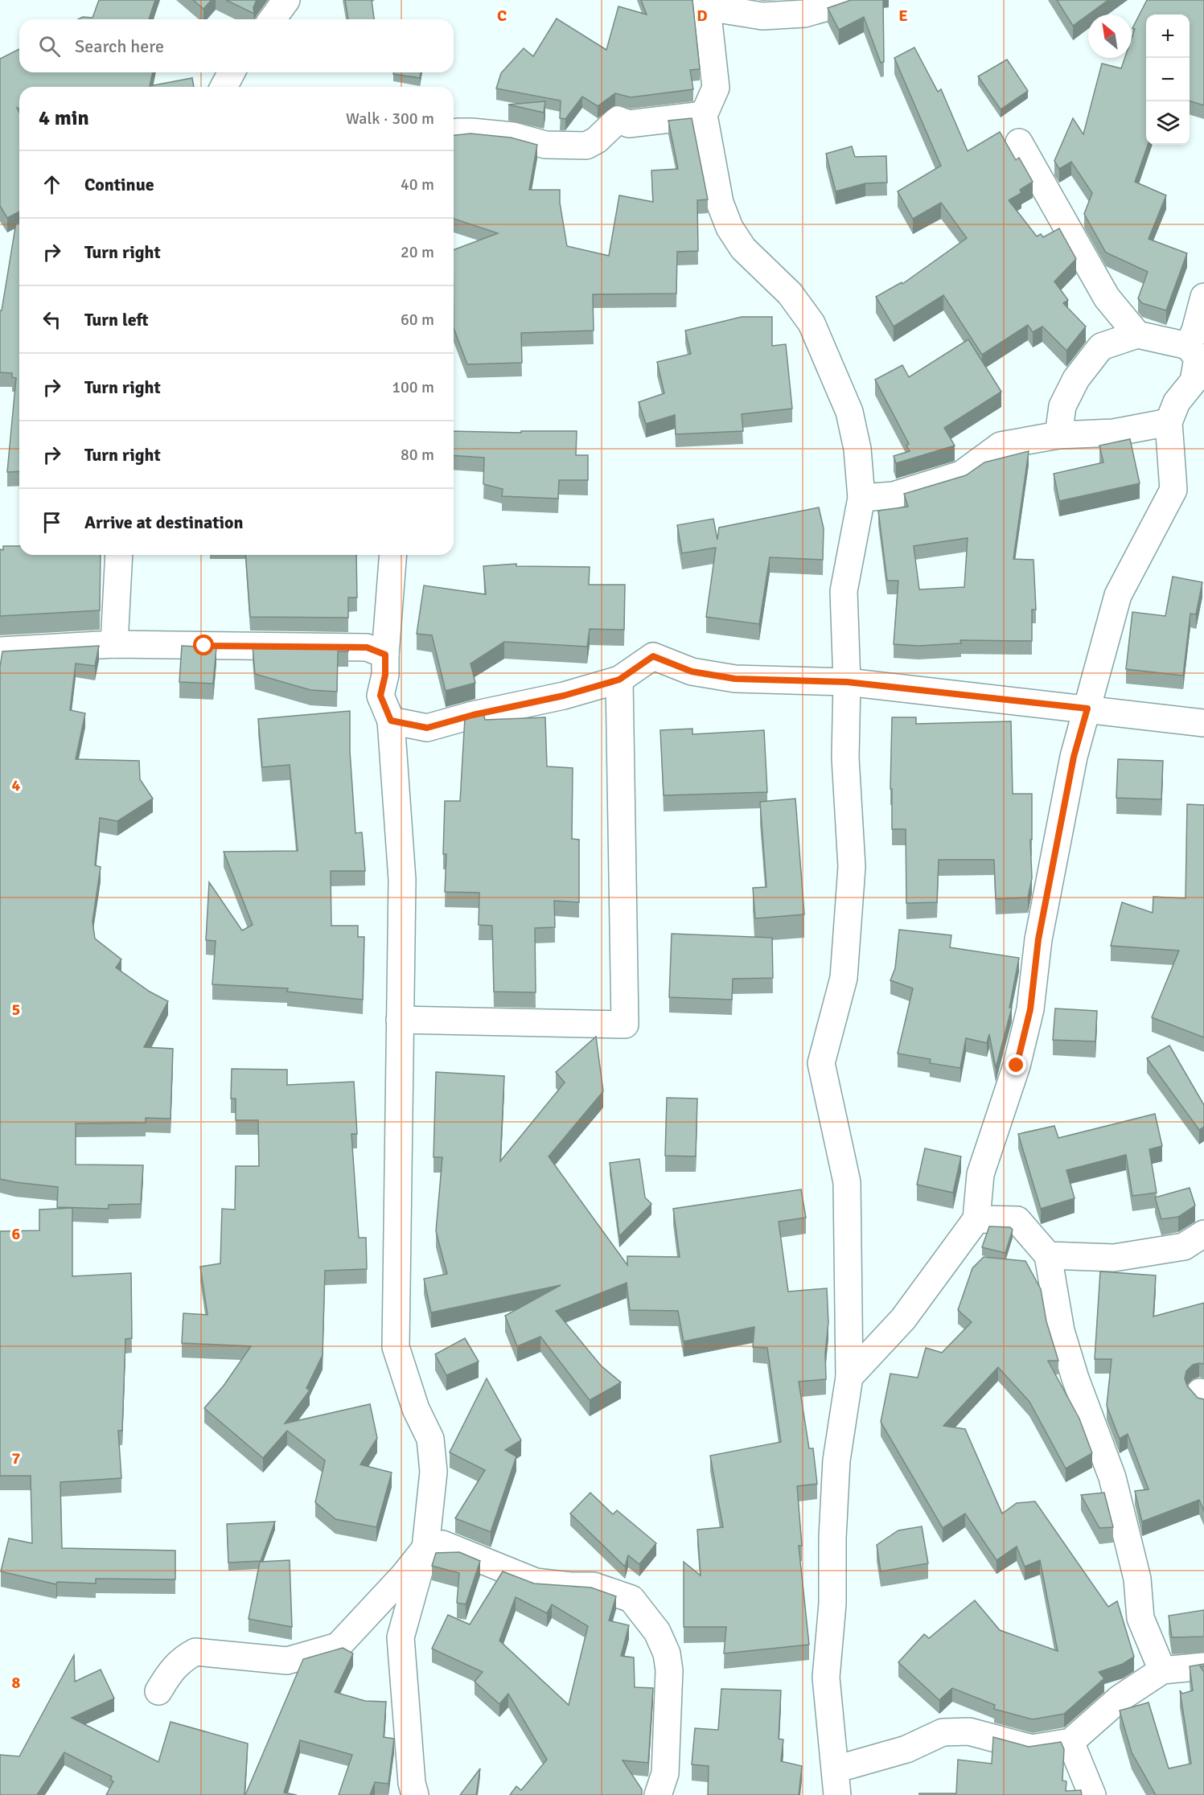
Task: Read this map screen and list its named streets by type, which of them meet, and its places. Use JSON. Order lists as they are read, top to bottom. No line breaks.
{"north":"top left","page":{"map_buttons":["+","−"],"search":"Search here","heading":["4 min","Walk · 300 m"],"list":[["Continue","40 m"],["Turn right","20 m"],["Turn left","60 m"],["Turn right","100 m"],["Turn right","80 m"],"Arrive at destination"]},"grid":{"columns":["C","D","E"],"rows":["4","5","6","7","8"]}}
